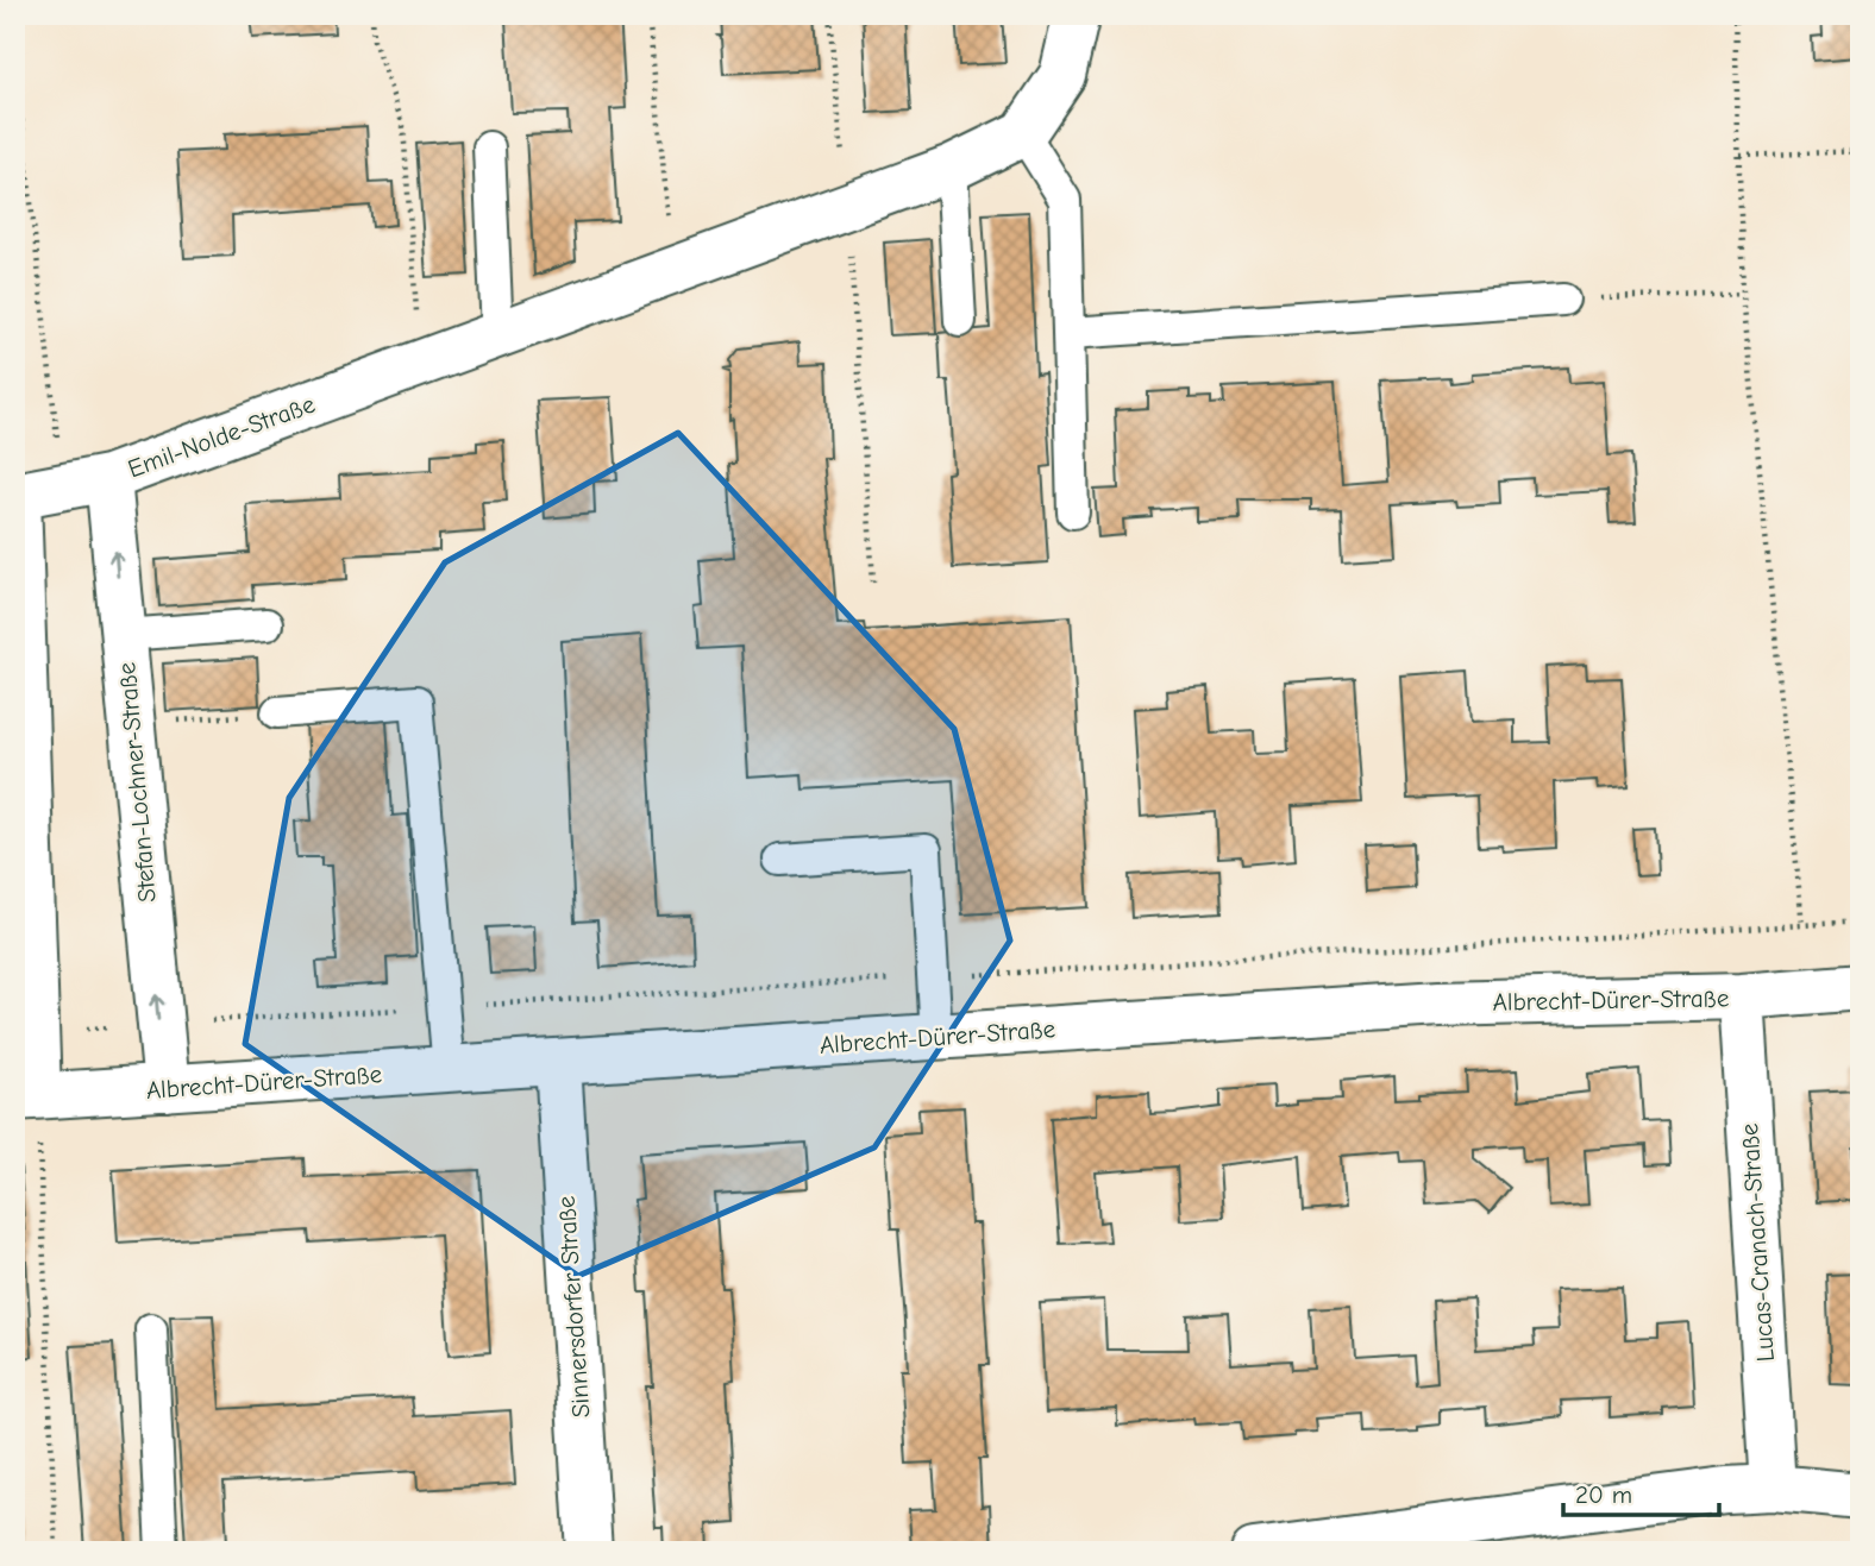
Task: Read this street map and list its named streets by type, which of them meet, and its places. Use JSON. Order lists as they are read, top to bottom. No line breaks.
{"streets":{"street":["Emil-Nolde-Straße","Stefan-Lochner-Straße","Albrecht-Dürer-Straße","Lucas-Cranach-Straße","Sinnersdorfer Straße"]},"crossings":[["Emil-Nolde-Straße","Stefan-Lochner-Straße"],["Stefan-Lochner-Straße","Albrecht-Dürer-Straße"],["Albrecht-Dürer-Straße","Lucas-Cranach-Straße"],["Albrecht-Dürer-Straße","Sinnersdorfer Straße"]],"scale_bar":"20 m"}
